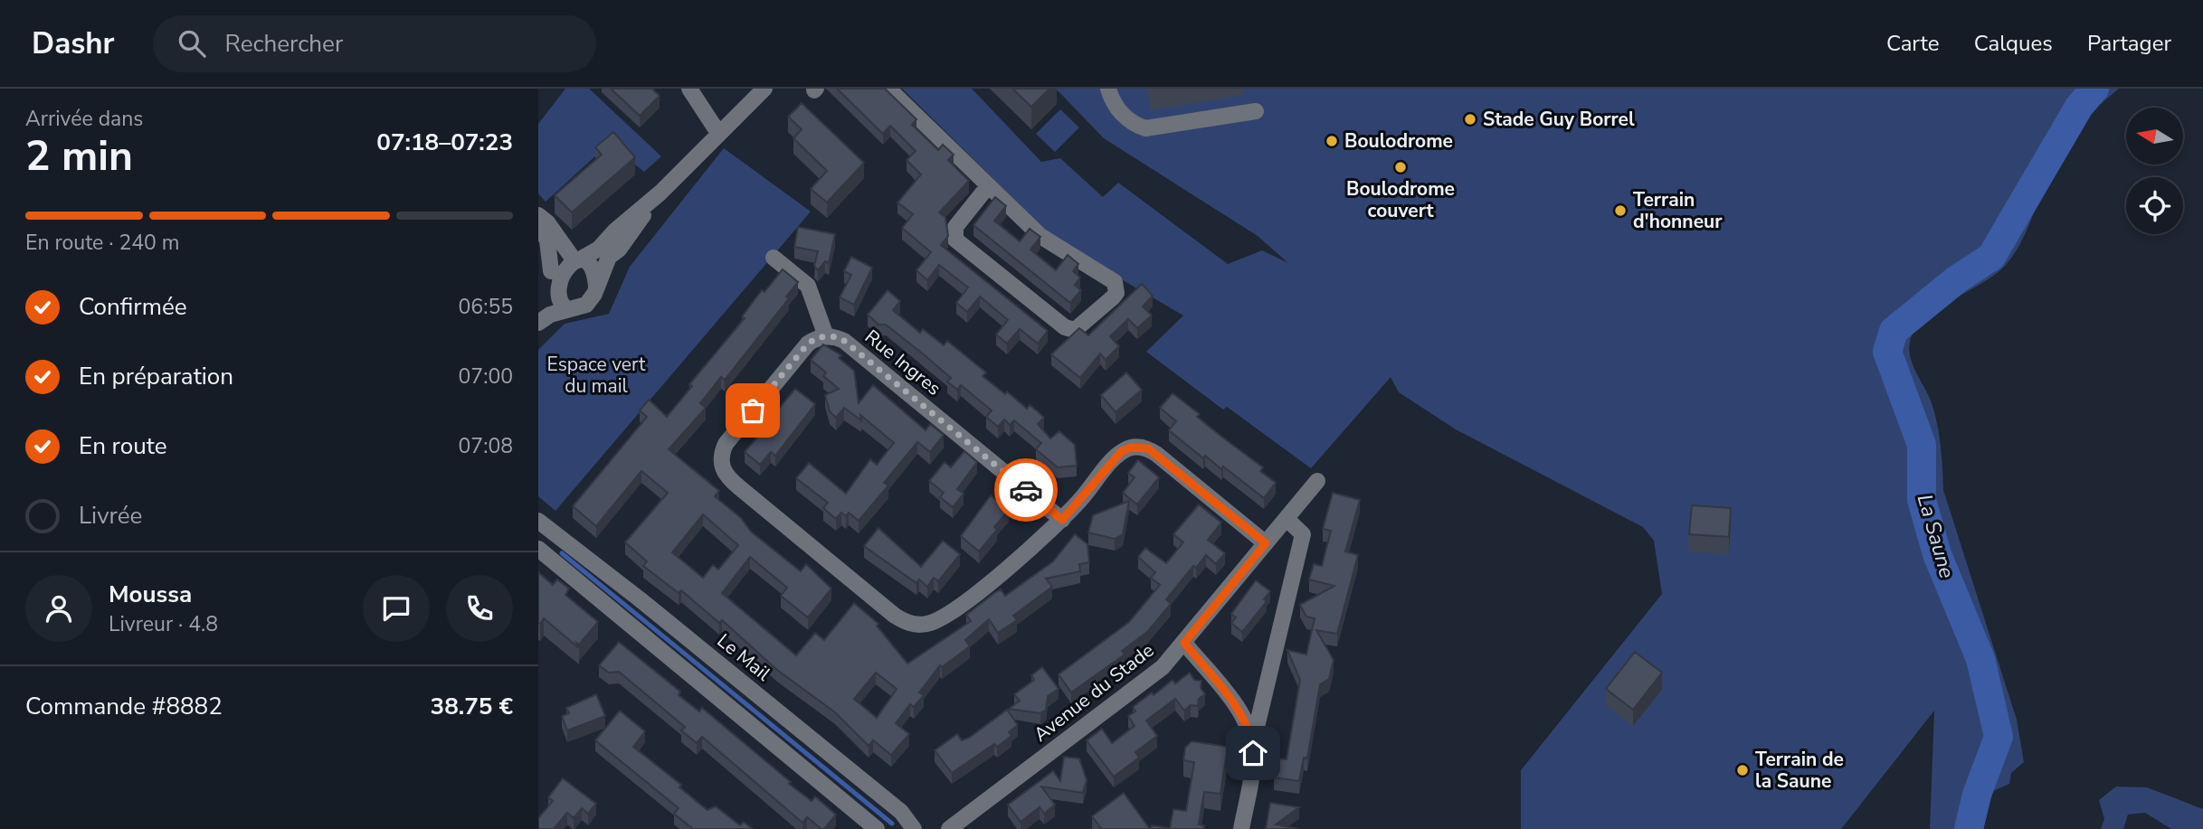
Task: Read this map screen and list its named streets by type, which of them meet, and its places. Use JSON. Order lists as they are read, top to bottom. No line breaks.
{"streets":{"street":["Rue Ingres","Le Mail","Avenue du Stade"]},"water":["La Saune"],"parks":["Espace vert du mail"],"places":["Stade Guy Borrel","Boulodrome","Boulodrome couvert","Terrain d'honneur","Terrain de la Saune"],"north":"left","page":{"header":"Dashr","search":"Rechercher","nav":["Carte","Calques","Partager"],"heading":["2 min","Arrivée dans","07:18–07:23"],"panel":["Moussa","Livreur · 4.8","Commande #8882","38.75 €"],"bar":"En route · 240 m","list":[["Confirmée","06:55"],["En préparation","07:00"],["En route","07:08"],"Livrée"]}}
